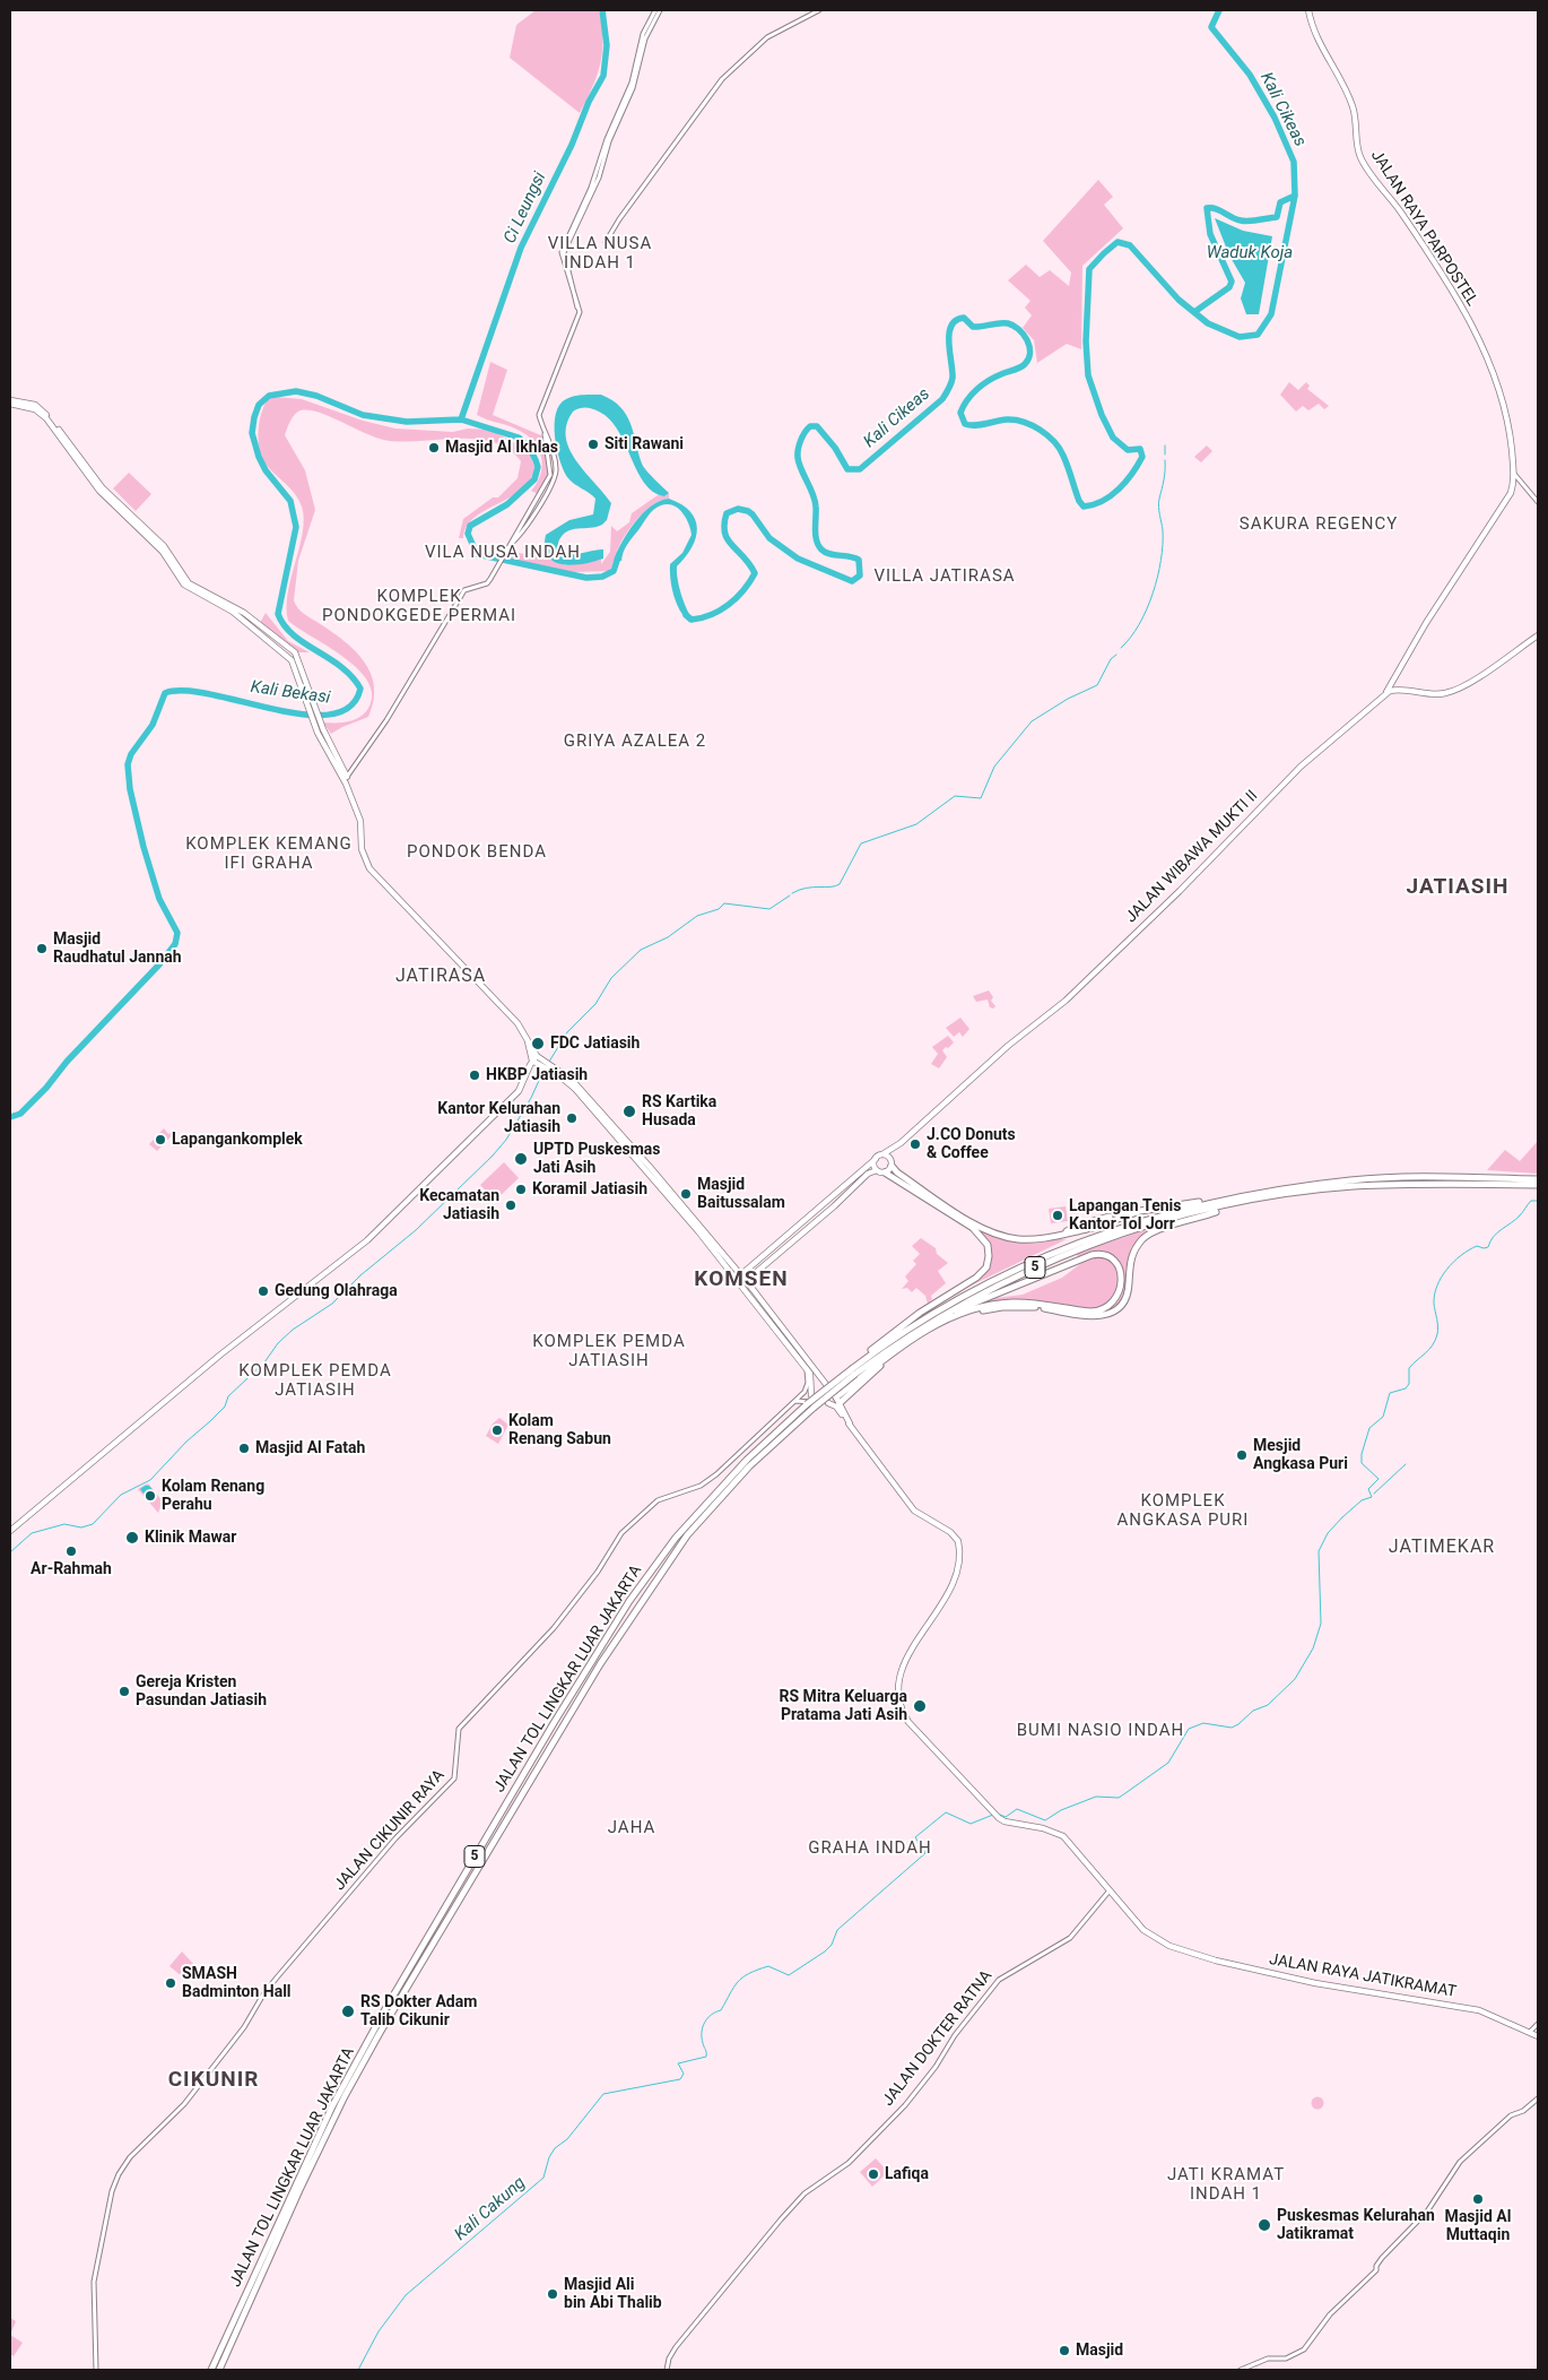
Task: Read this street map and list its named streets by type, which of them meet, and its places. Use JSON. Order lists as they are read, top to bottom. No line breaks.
{"streets":{"highway":["5","JALAN TOL LINGKAR LUAR JAKARTA"],"main road":["JALAN RAYA PARPOSTEL","JALAN WIBAWA MUKTI II","JALAN RAYA JATIKRAMAT"],"street":["JALAN CIKUNIR RAYA","JALAN DOKTER RATNA"]},"crossings":[["JALAN RAYA PARPOSTEL","JALAN WIBAWA MUKTI II"],["JALAN RAYA JATIKRAMAT","JALAN DOKTER RATNA"]],"districts":["VILLA NUSA INDAH 1","SAKURA REGENCY","VILA NUSA INDAH","VILLA JATIRASA","KOMPLEK PONDOKGEDE PERMAI","GRIYA AZALEA 2","KOMPLEK KEMANG IFI GRAHA","PONDOK BENDA","JATIASIH","JATIRASA","KOMSEN","KOMPLEK PEMDA JATIASIH","KOMPLEK PEMDA JATIASIH","KOMPLEK ANGKASA PURI","JATIMEKAR","BUMI NASIO INDAH","JAHA","GRAHA INDAH","CIKUNIR","JATI KRAMAT INDAH 1"],"water":["Kali Cikeas","Ci Leungsi","Waduk Koja","Kali Bekasi","Kali Cakung"],"places":["Siti Rawani","Masjid Al Ikhlas","Masjid Raudhatul Jannah","FDC Jatiasih","HKBP Jatiasih","RS Kartika Husada","Kantor Kelurahan Jatiasih","Lapangankomplek","J.CO Donuts & Coffee","UPTD Puskesmas Jati Asih","Koramil Jatiasih","Masjid Baitussalam","Kecamatan Jatiasih","Lapangan Tenis Kantor Tol Jorr","Gedung Olahraga","Kolam Renang Sabun","Masjid Al Fatah","Mesjid Angkasa Puri","Kolam Renang Perahu","Klinik Mawar","Ar-Rahmah","Gereja Kristen Pasundan Jatiasih","RS Mitra Keluarga Pratama Jati Asih","SMASH Badminton Hall","RS Dokter Adam Talib Cikunir","Lafiqa","Masjid Al Muttaqin","Puskesmas Kelurahan Jatikramat","Masjid Ali bin Abi Thalib","Masjid"]}
